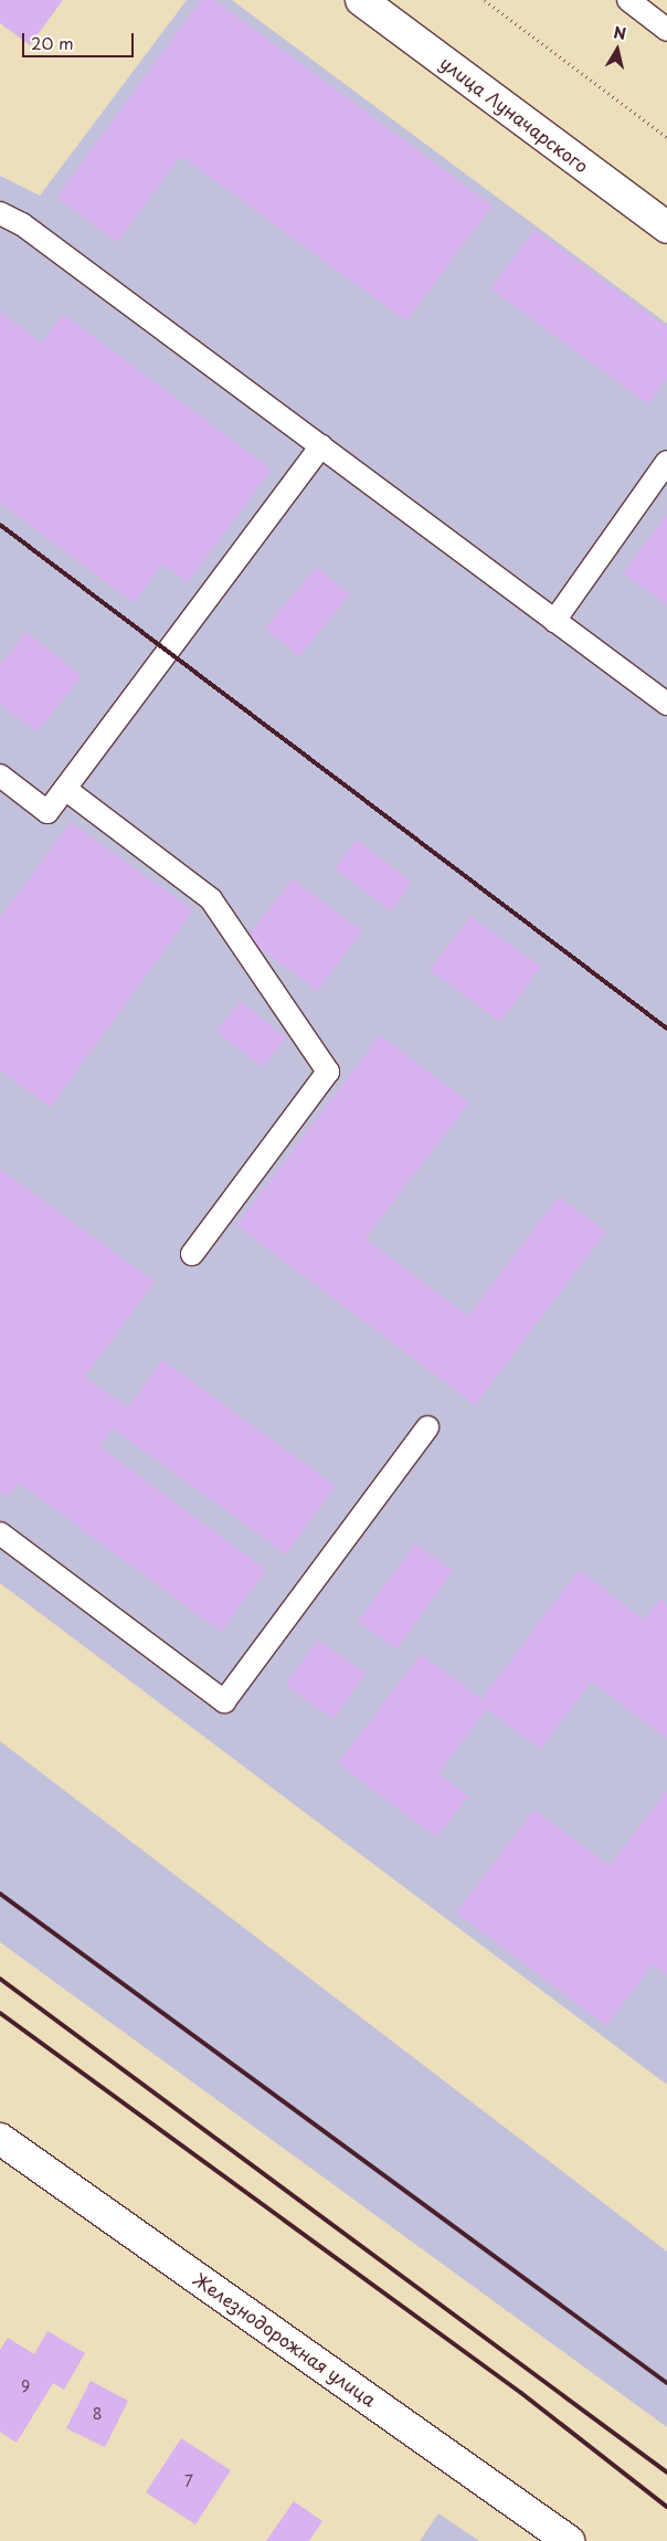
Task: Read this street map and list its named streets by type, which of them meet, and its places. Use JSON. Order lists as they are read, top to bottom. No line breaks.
{"streets":{"street":["улица Луначарского","Железнодорожная улица"]},"house_numbers":["9","8","7"],"scale_bar":"20 m","north":"top"}
